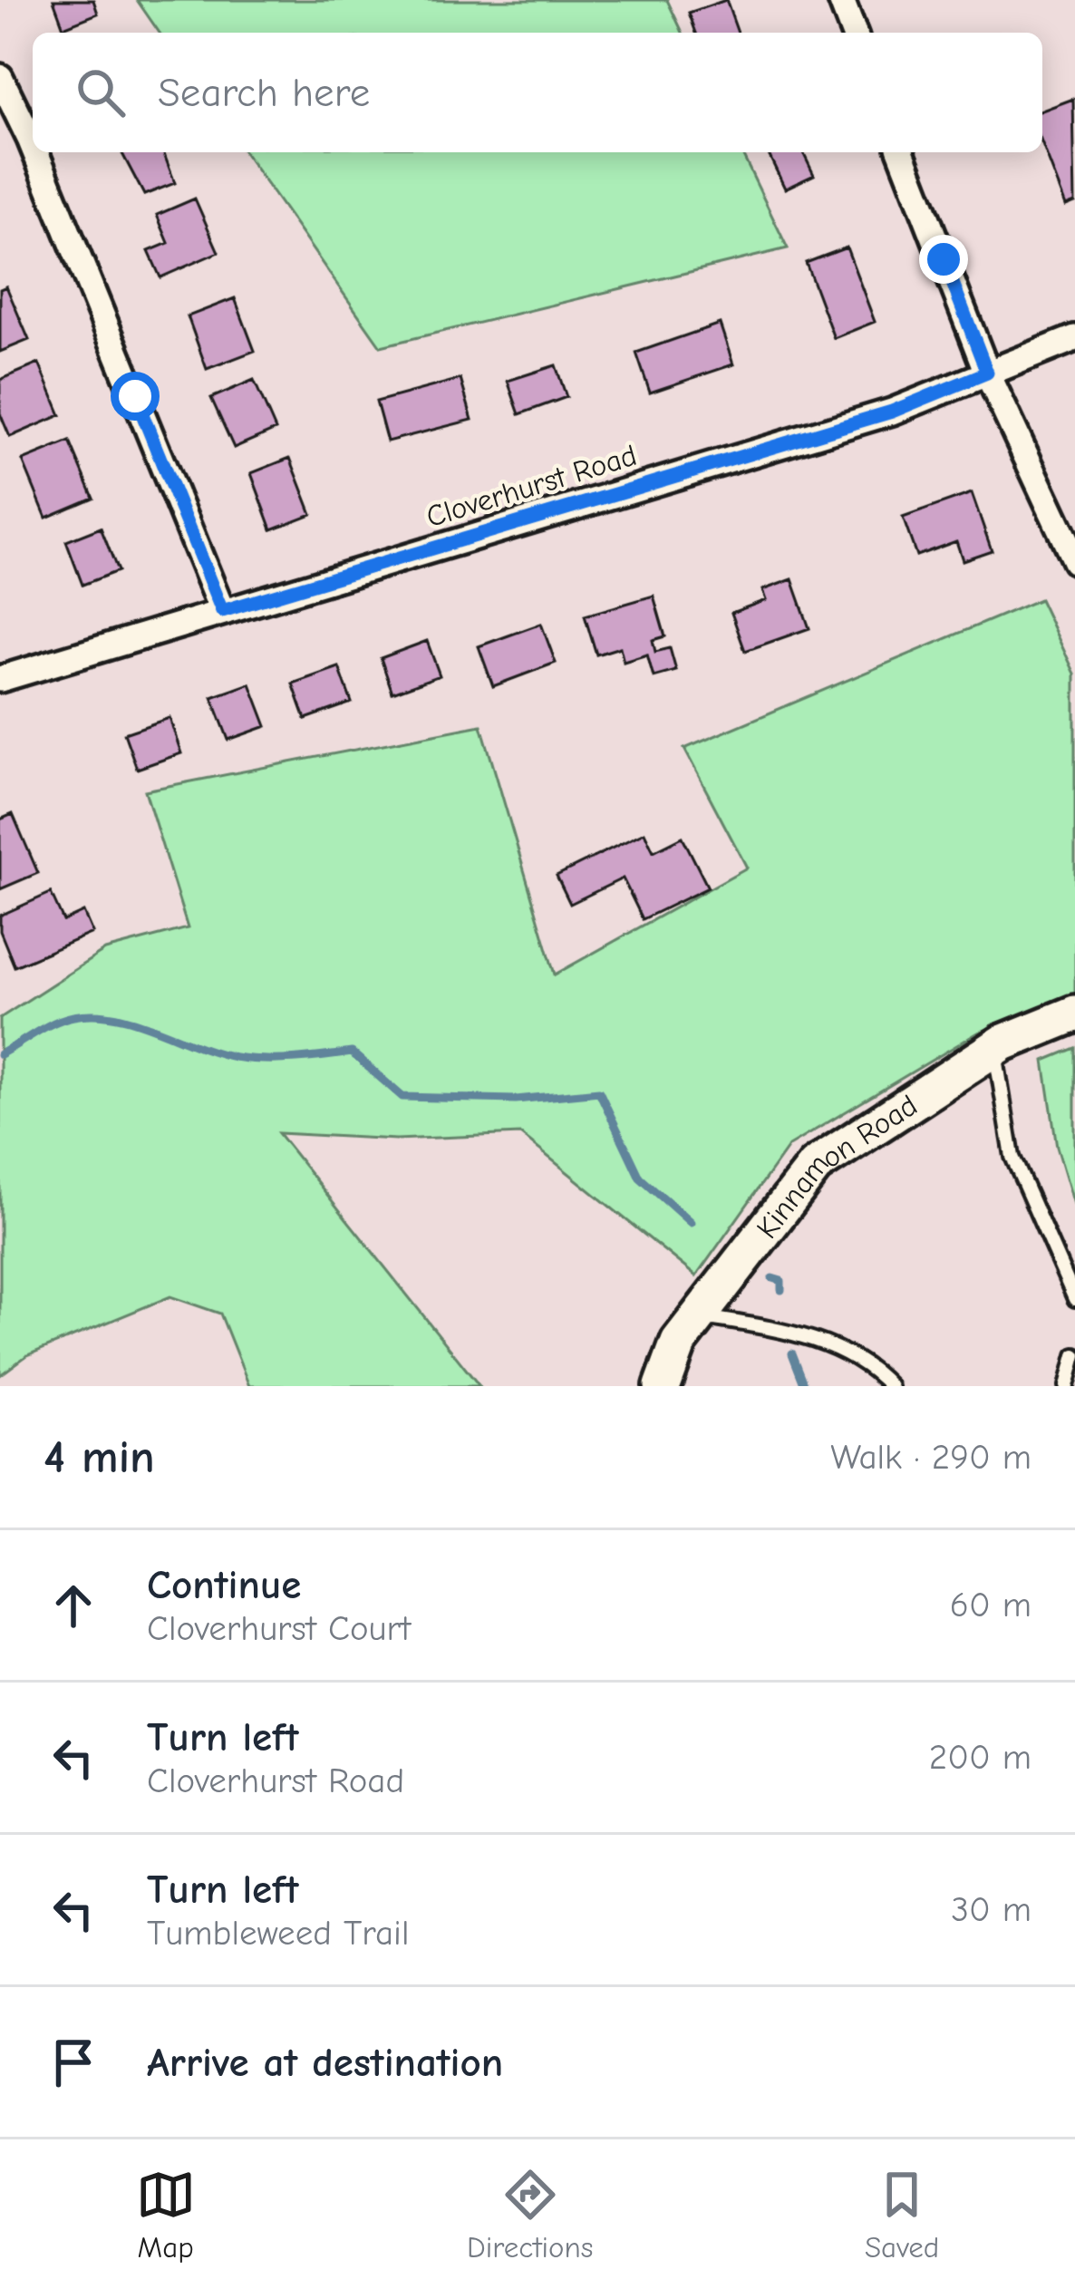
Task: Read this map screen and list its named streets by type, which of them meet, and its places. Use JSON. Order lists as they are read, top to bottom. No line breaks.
{"streets":{"main road":["Kinnamon Road"],"street":["Cloverhurst Road"]},"page":{"search":"Search here","heading":["4 min","Walk · 290 m"],"list":[["Continue","Cloverhurst Court","60 m"],["Turn left","Cloverhurst Road","200 m"],["Turn left","Tumbleweed Trail","30 m"],"Arrive at destination"],"nav":["Map","Directions","Saved"]}}
